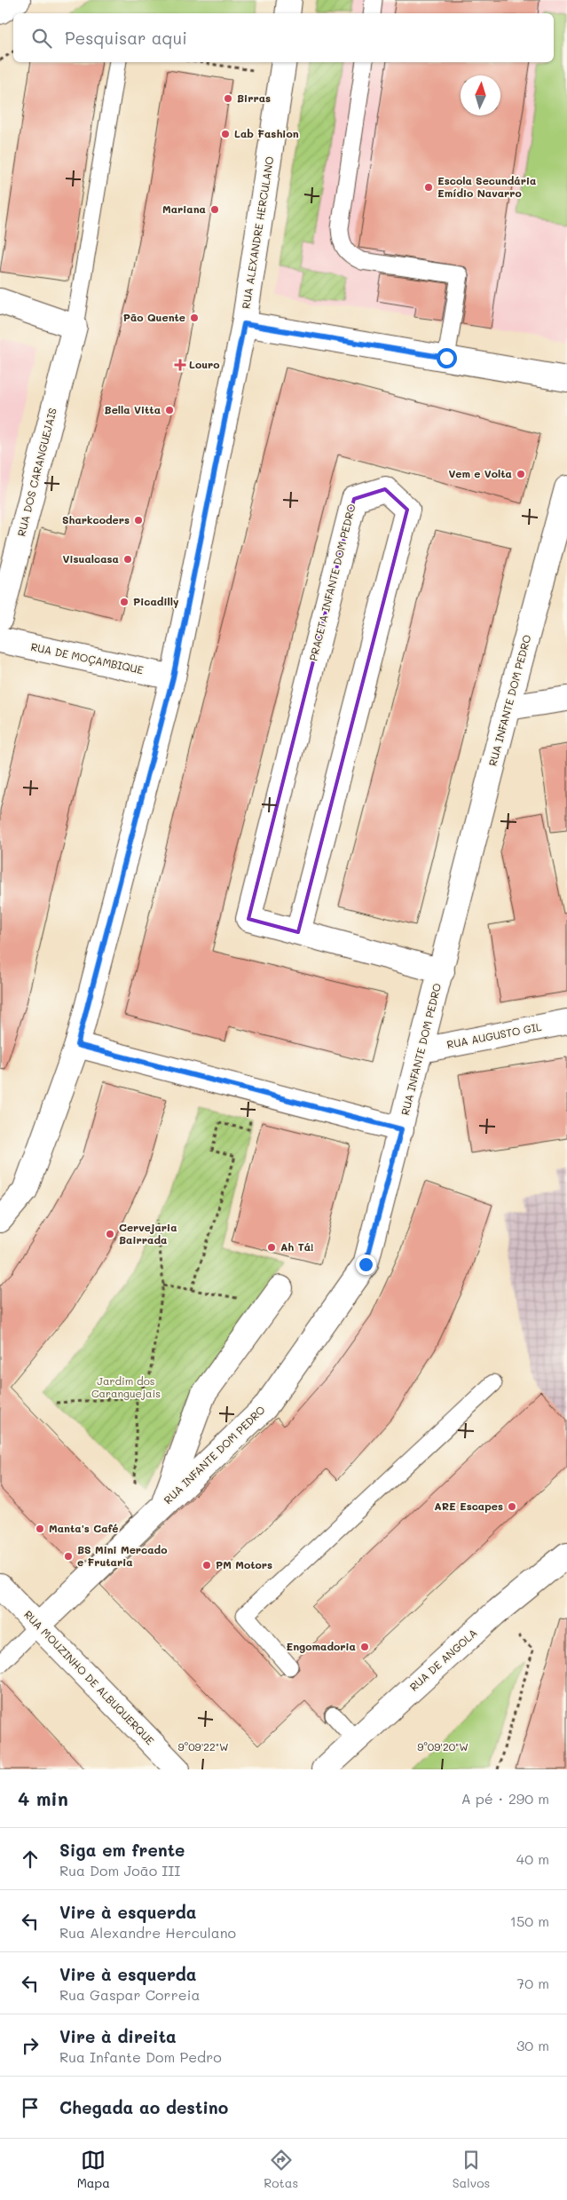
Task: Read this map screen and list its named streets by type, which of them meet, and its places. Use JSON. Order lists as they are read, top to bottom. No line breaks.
{"streets":{"street":["RUA ALEXANDRE HERCULANO","RUA DOS CARANGUEJAIS","PRACETA INFANTE DOM PEDRO","RUA DE MOÇAMBIQUE","RUA INFANTE DOM PEDRO","RUA AUGUSTO GIL","RUA DE ANGOLA","RUA MOUZINHO DE ALBUQUERQUE"]},"crossings":[["RUA ALEXANDRE HERCULANO","RUA DE MOÇAMBIQUE"],["PRACETA INFANTE DOM PEDRO","RUA INFANTE DOM PEDRO"],["RUA INFANTE DOM PEDRO","RUA AUGUSTO GIL"],["RUA INFANTE DOM PEDRO","RUA MOUZINHO DE ALBUQUERQUE"]],"parks":["Jardim dos Caranguejais"],"places":{"other":["Birras","Lab Fashion","Escola Secundária Emídio Navarro","Mariana","Pão Quente","Bella Vitta","Vem e Volta","Sharkcoders","Visualcasa","Picadilly","Cervejaria Bairrada","Ah Tá!","ARE Escapes","Manta's Café","BS Mini Mercado e Frutaria","PM Motors","Engomadoria"],"health":["Louro"]},"north":"top","page":{"search":"Pesquisar aqui","heading":["4 min","A pé · 290 m"],"list":[["Siga em frente","Rua Dom João III","40 m"],["Vire à esquerda","Rua Alexandre Herculano","150 m"],["Vire à esquerda","Rua Gaspar Correia","70 m"],["Vire à direita","Rua Infante Dom Pedro","30 m"],"Chegada ao destino"],"nav":["Mapa","Rotas","Salvos"]},"coordinates":["9°09'22\"W","9°09'20\"W"]}
